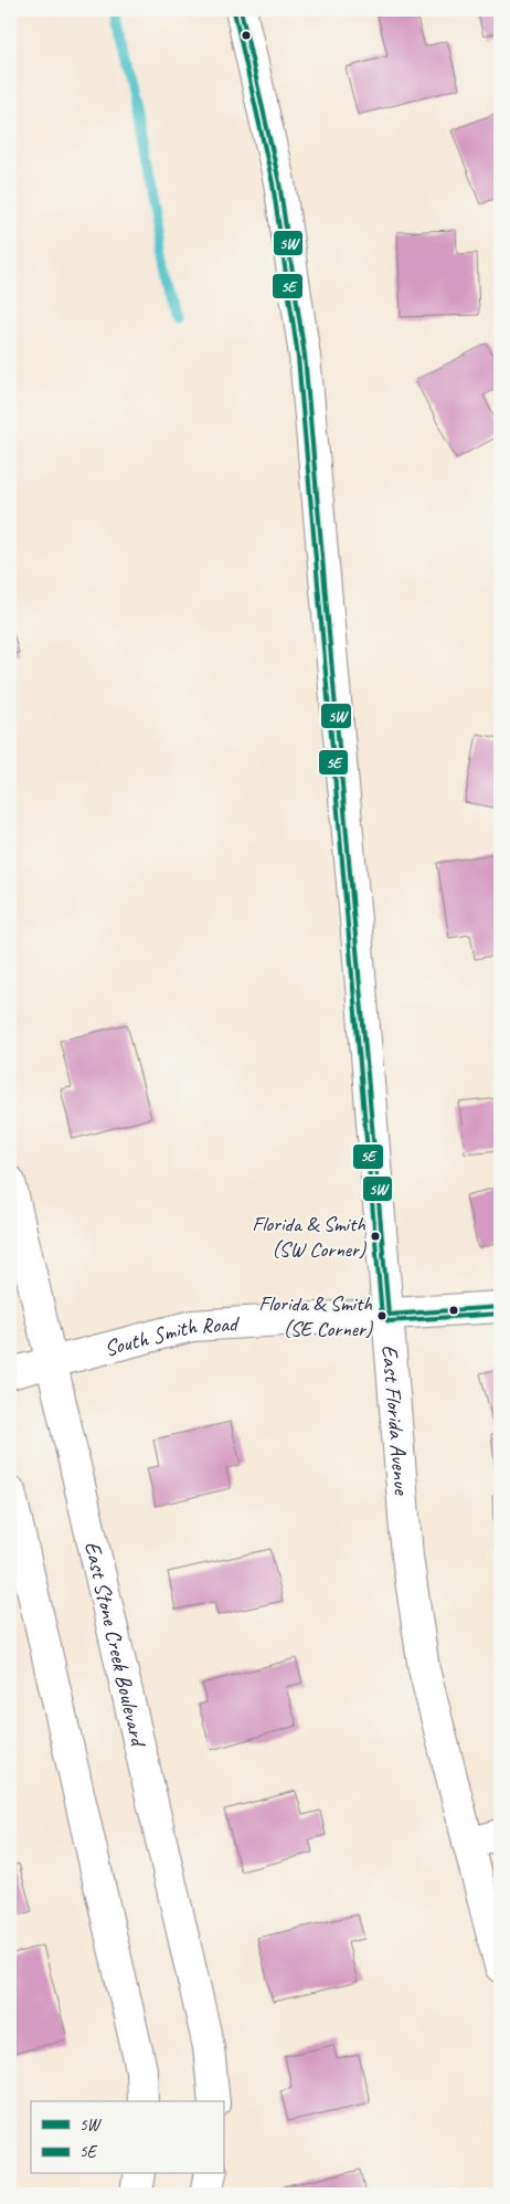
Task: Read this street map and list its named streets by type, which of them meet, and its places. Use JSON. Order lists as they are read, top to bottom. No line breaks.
{"streets":{"street":["South Smith Road","East Florida Avenue","East Stone Creek Boulevard"]},"crossings":[["South Smith Road","East Florida Avenue"],["South Smith Road","East Stone Creek Boulevard"]],"places":["Florida & Smith (SW Corner)","Florida & Smith (SE Corner)"],"lines":["transit line 5W","transit line 5E"],"legend":["5W","5E"]}
